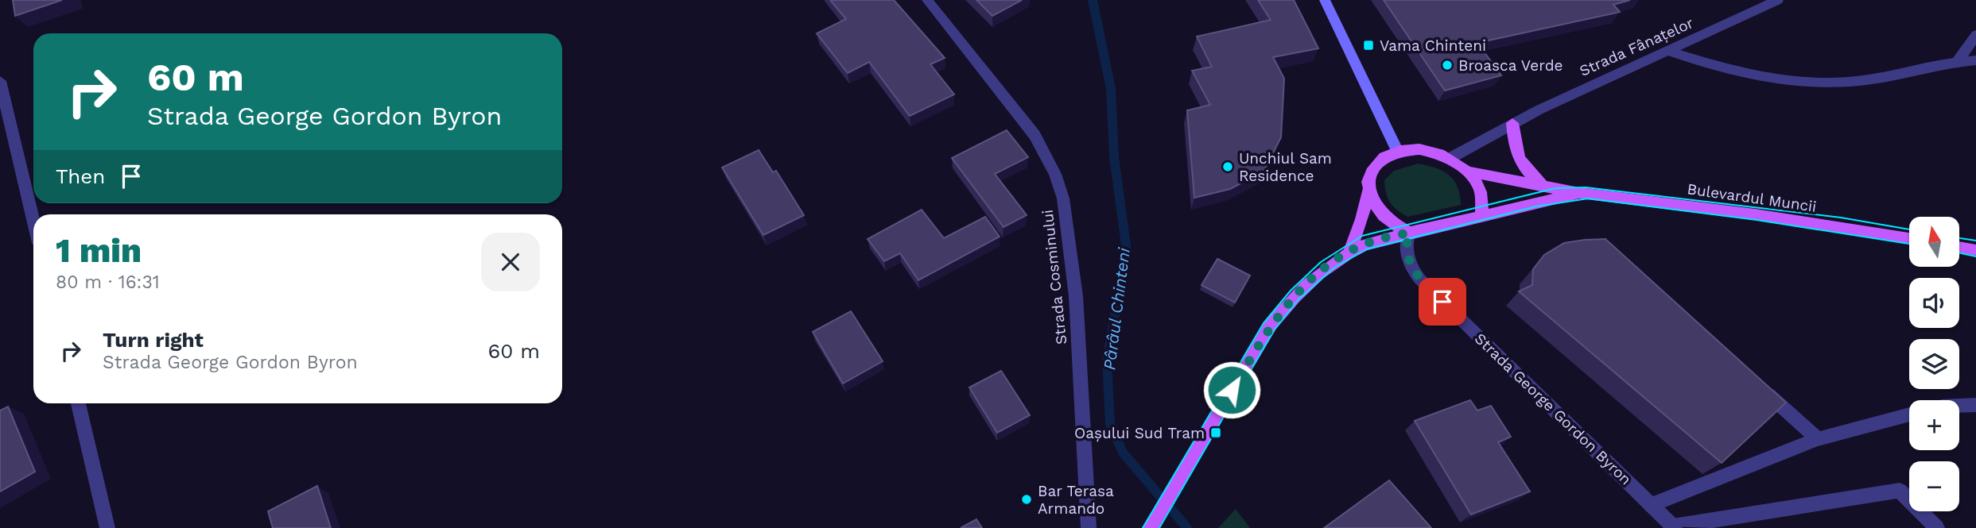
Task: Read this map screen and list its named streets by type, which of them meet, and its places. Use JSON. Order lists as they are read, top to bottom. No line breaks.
{"streets":{"main road":["Bulevardul Muncii"],"street":["Strada Fânațelor","Strada Cosminului","Strada George Gordon Byron"]},"crossings":[["Strada Fânațelor","Bulevardul Muncii"],["Strada Fânațelor","Strada George Gordon Byron"],["Bulevardul Muncii","Strada George Gordon Byron"]],"water":["Pârâul Chinteni"],"places":{"transit":["Vama Chinteni","Oașului Sud Tram"],"other":["Broasca Verde","Unchiul Sam Residence","Bar Terasa Armando"]},"north":"top","page":{"turn":["60 m","Strada George Gordon Byron"],"then":"Then","heading":["1 min","80 m · 16:31"],"map_buttons":["+","−"],"list":[{"name":"Turn right","note":"Strada George Gordon Byron","value":"60 m"}]}}
